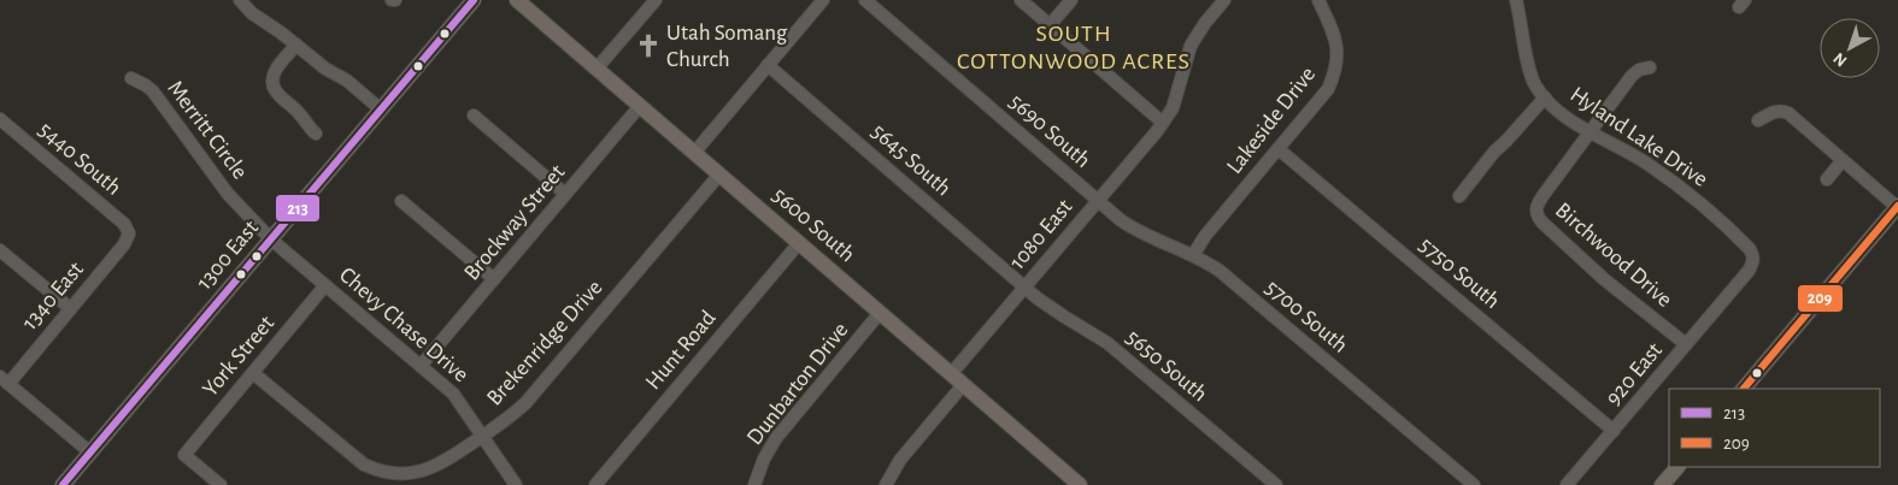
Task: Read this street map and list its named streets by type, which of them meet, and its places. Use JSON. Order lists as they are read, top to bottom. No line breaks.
{"streets":{"main road":["5600 South","1300 East"],"street":["Lakeside Drive","Merritt Circle","5690 South","Hyland Lake Drive","5440 South","5645 South","Brockway Street","1080 East","Birchwood Drive","5750 South","1340 East","5700 South","Chevy Chase Drive","Brekenridge Drive","Hunt Road","York Street","5650 South","920 East","Dunbarton Drive"]},"crossings":[["Lakeside Drive","5750 South"],["Lakeside Drive","5700 South"],["Merritt Circle","1300 East"],["Merritt Circle","Chevy Chase Drive"],["5690 South","1080 East"],["5690 South","5700 South"],["Hyland Lake Drive","Birchwood Drive"],["Hyland Lake Drive","920 East"],["5440 South","1340 East"],["5645 South","1080 East"],["5645 South","5650 South"],["Brockway Street","5600 South"],["Brockway Street","Chevy Chase Drive"],["5600 South","1080 East"],["5600 South","Brekenridge Drive"],["5600 South","Hunt Road"],["5600 South","Dunbarton Drive"],["1080 East","5700 South"],["1080 East","5650 South"],["1300 East","Chevy Chase Drive"],["Birchwood Drive","920 East"],["5750 South","920 East"],["Chevy Chase Drive","Brekenridge Drive"],["Chevy Chase Drive","York Street"],["Brekenridge Drive","York Street"]],"districts":["SOUTH COTTONWOOD ACRES"],"places":{"church":["Utah Somang Church"]},"lines":["transit line 213","transit line 209"],"legend":["213","209"],"north":"bottom left"}
